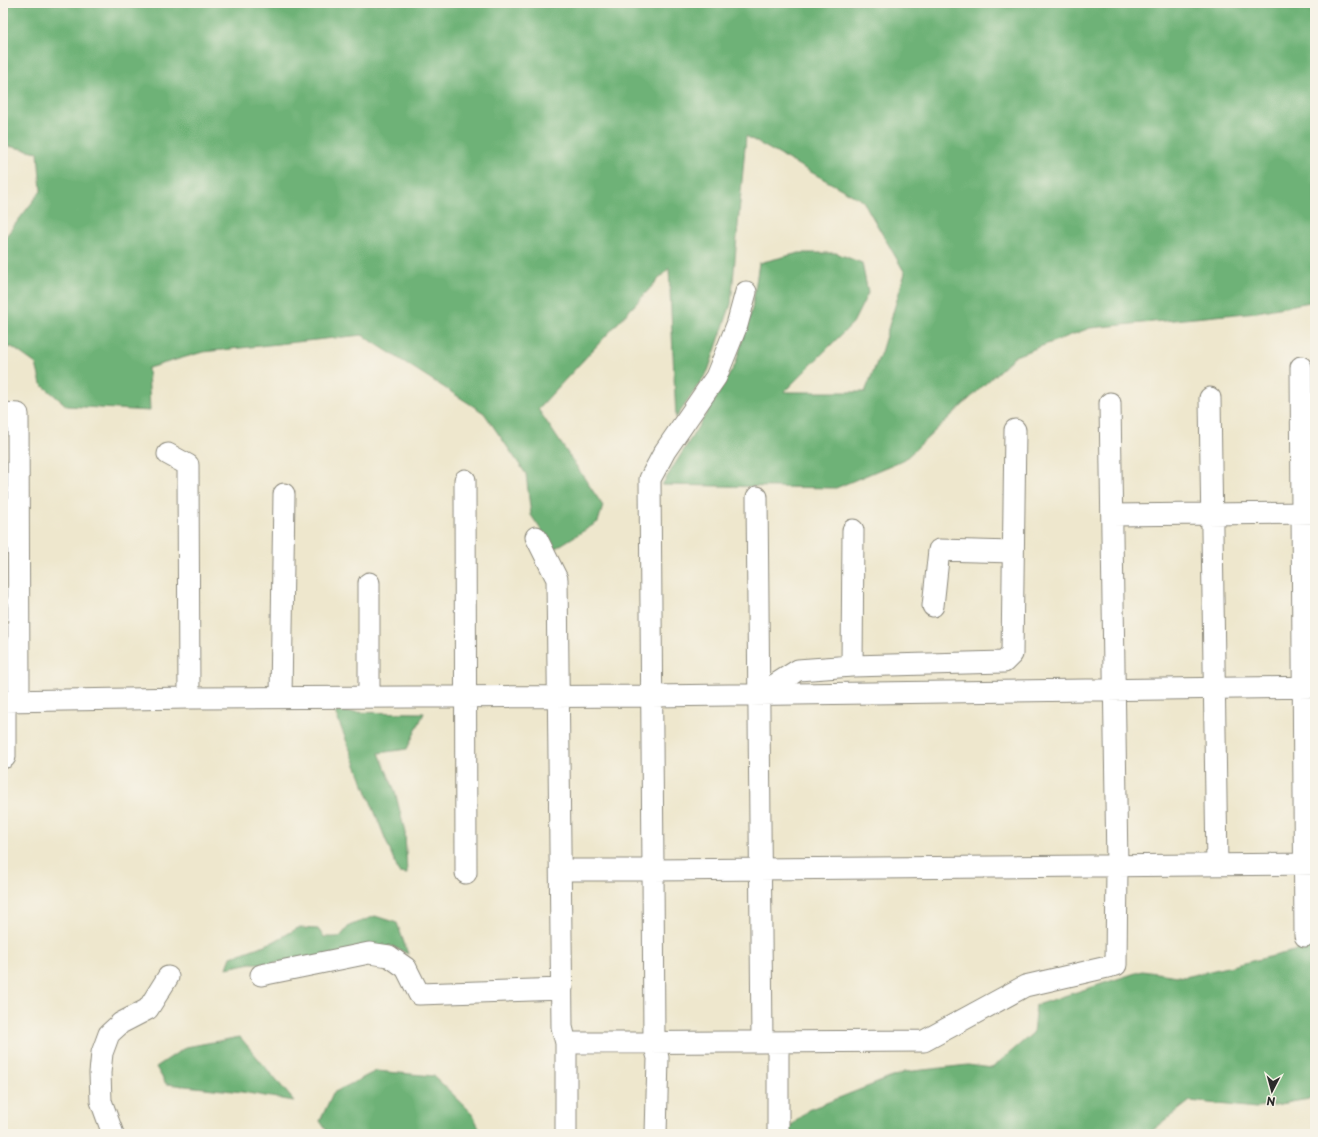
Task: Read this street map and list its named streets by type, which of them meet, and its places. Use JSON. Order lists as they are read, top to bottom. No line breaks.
{"north":"bottom"}
